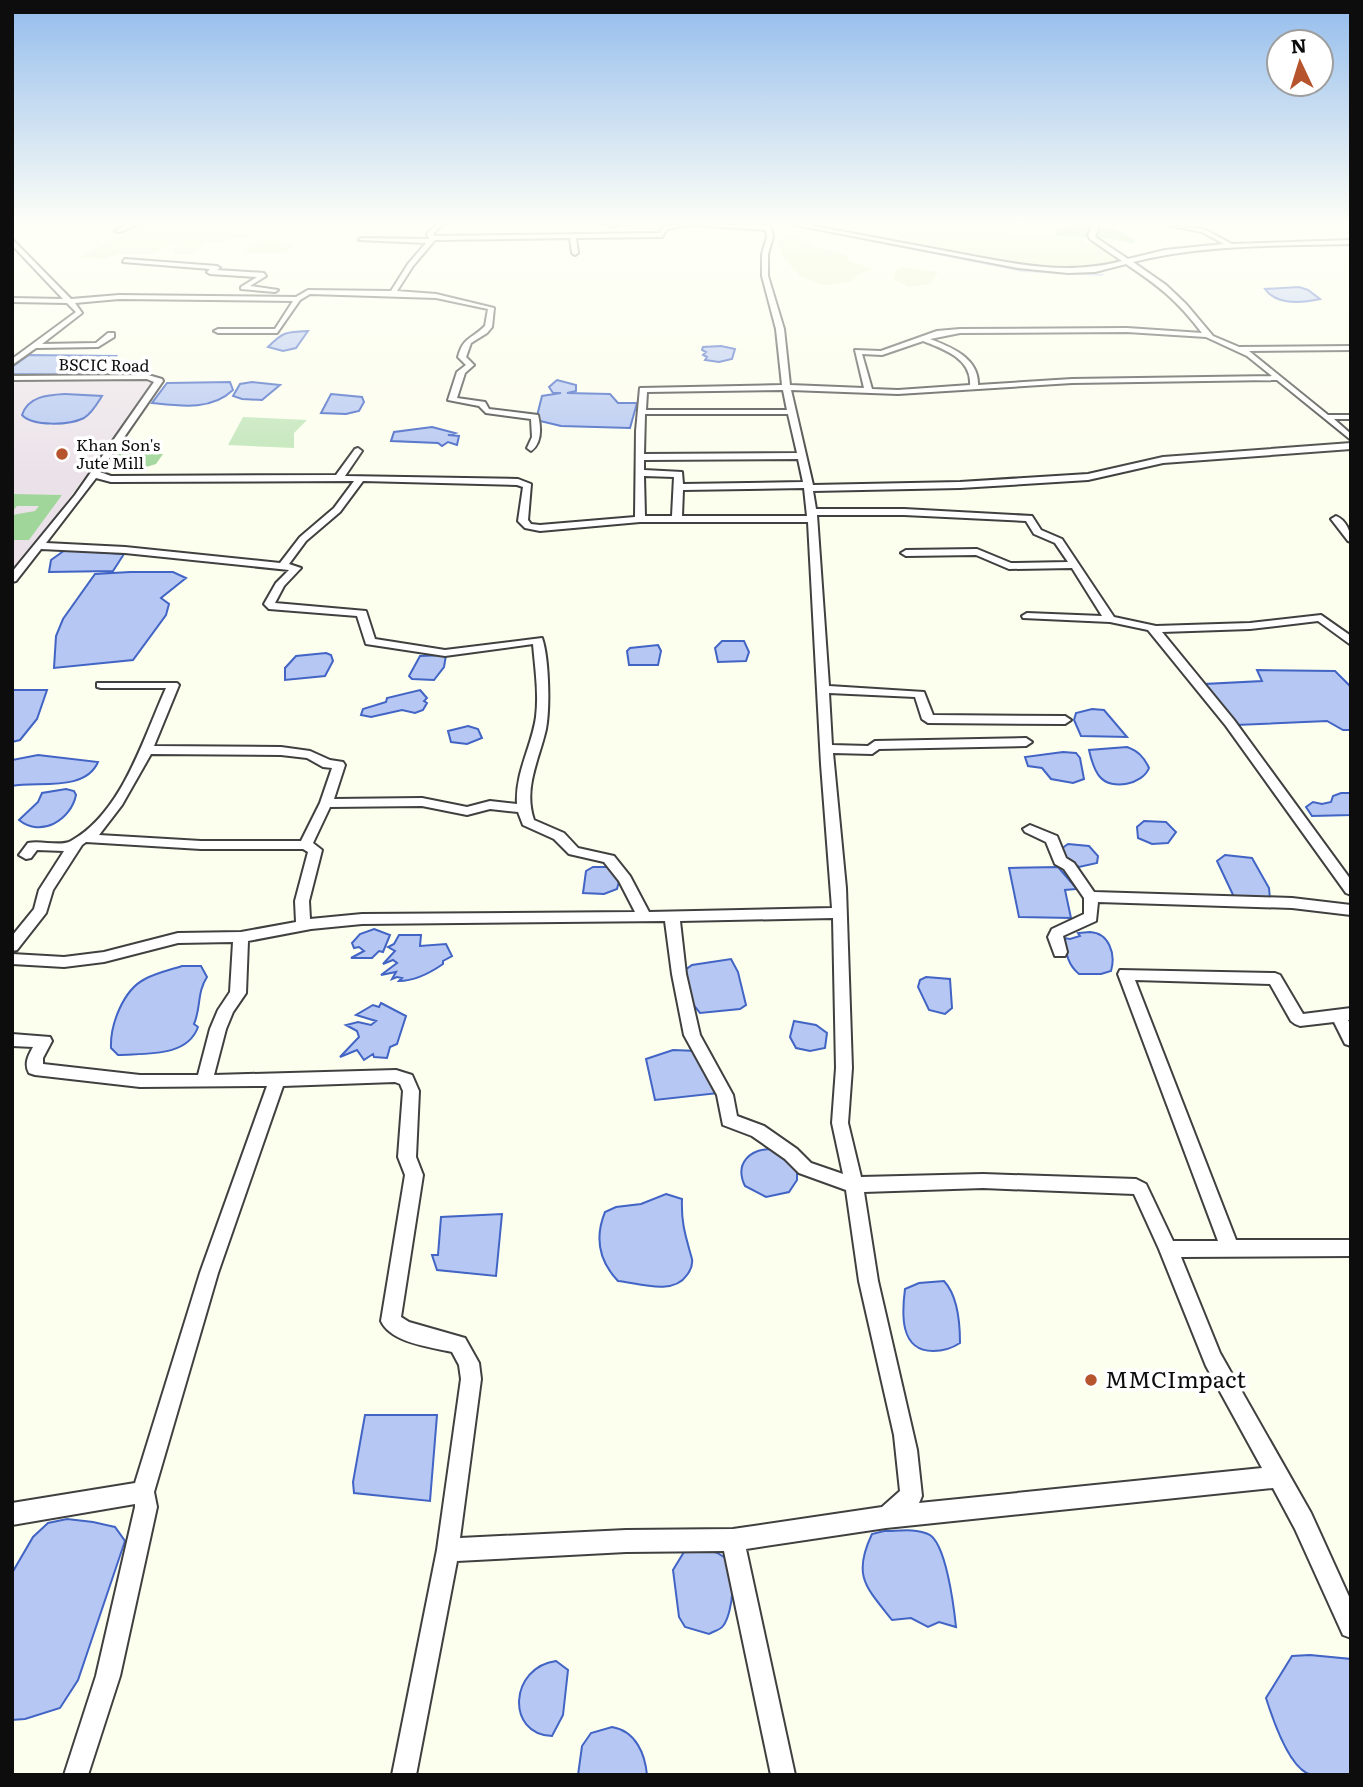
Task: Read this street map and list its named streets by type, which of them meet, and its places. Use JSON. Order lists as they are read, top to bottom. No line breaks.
{"streets":{"street":["BSCIC Road"]},"places":["Khan Son's Jute Mill","MMCImpact"],"north":"top"}
